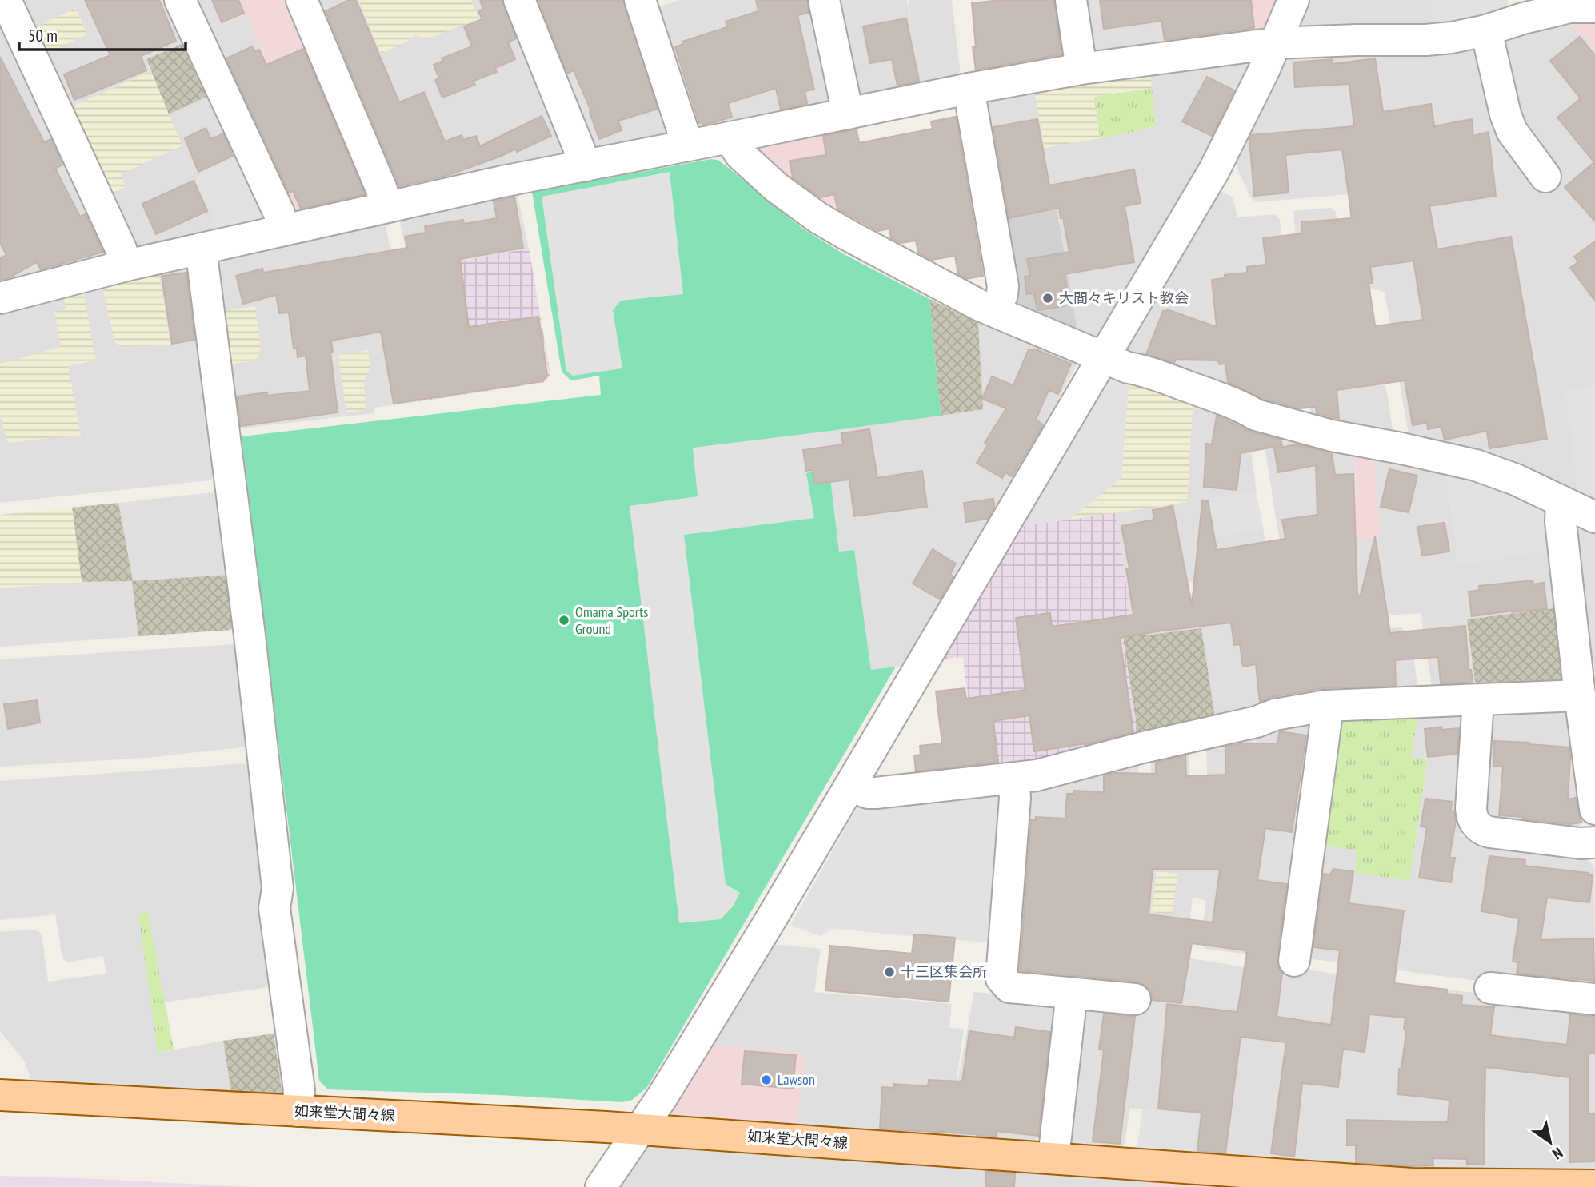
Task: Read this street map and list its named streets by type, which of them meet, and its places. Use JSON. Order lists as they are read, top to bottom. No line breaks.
{"streets":{"main road":["如来堂大間々線"]},"places":["大間々キリスト教会","Omama Sports Ground","十三区集会所","Lawson"],"scale_bar":"50 m","north":"bottom right"}
